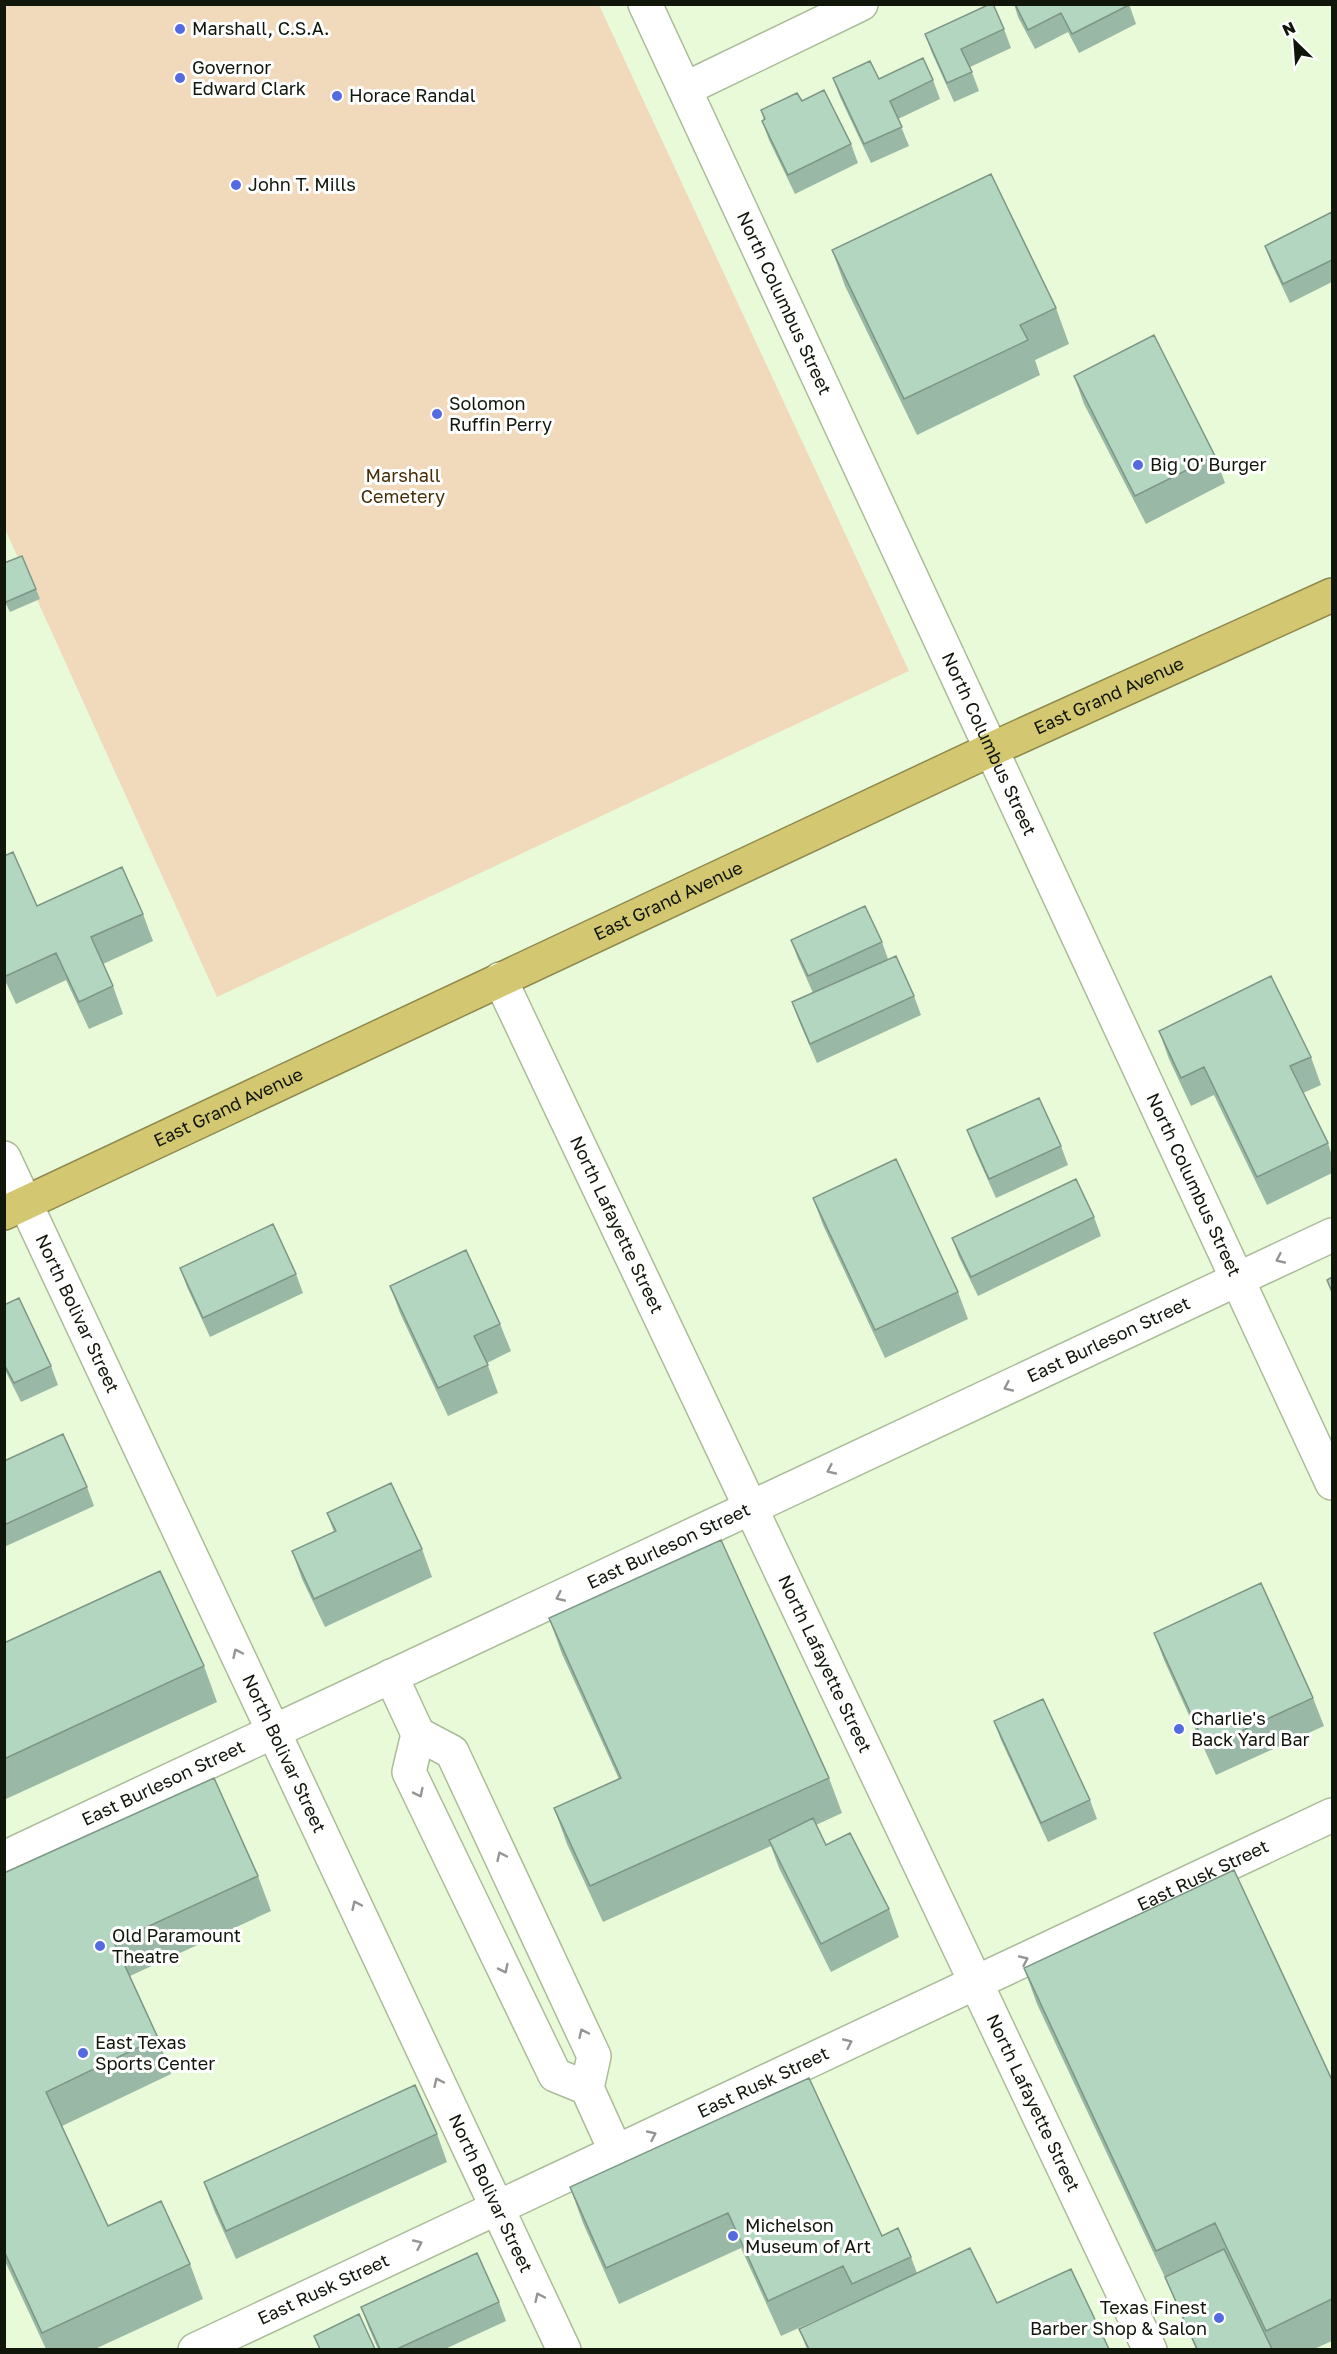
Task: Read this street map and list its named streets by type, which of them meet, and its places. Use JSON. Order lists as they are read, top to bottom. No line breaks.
{"streets":{"highway":["East Grand Avenue"],"street":["North Columbus Street","North Lafayette Street","North Bolivar Street","East Burleson Street","East Rusk Street"]},"crossings":[["North Columbus Street","East Grand Avenue"],["North Columbus Street","East Burleson Street"],["East Grand Avenue","North Lafayette Street"],["East Grand Avenue","North Bolivar Street"],["North Lafayette Street","East Burleson Street"],["North Lafayette Street","East Rusk Street"],["North Bolivar Street","East Burleson Street"],["North Bolivar Street","East Rusk Street"]],"one_way":["East Burleson Street","East Rusk Street"],"parks":["Marshall Cemetery"],"places":["Marshall, C.S.A.","Governor Edward Clark","Horace Randal","John T. Mills","Solomon Ruffin Perry","Big 'O' Burger","Charlie's Back Yard Bar","Old Paramount Theatre","East Texas Sports Center","Michelson Museum of Art","Texas Finest Barber Shop & Salon"],"north":"top left"}
